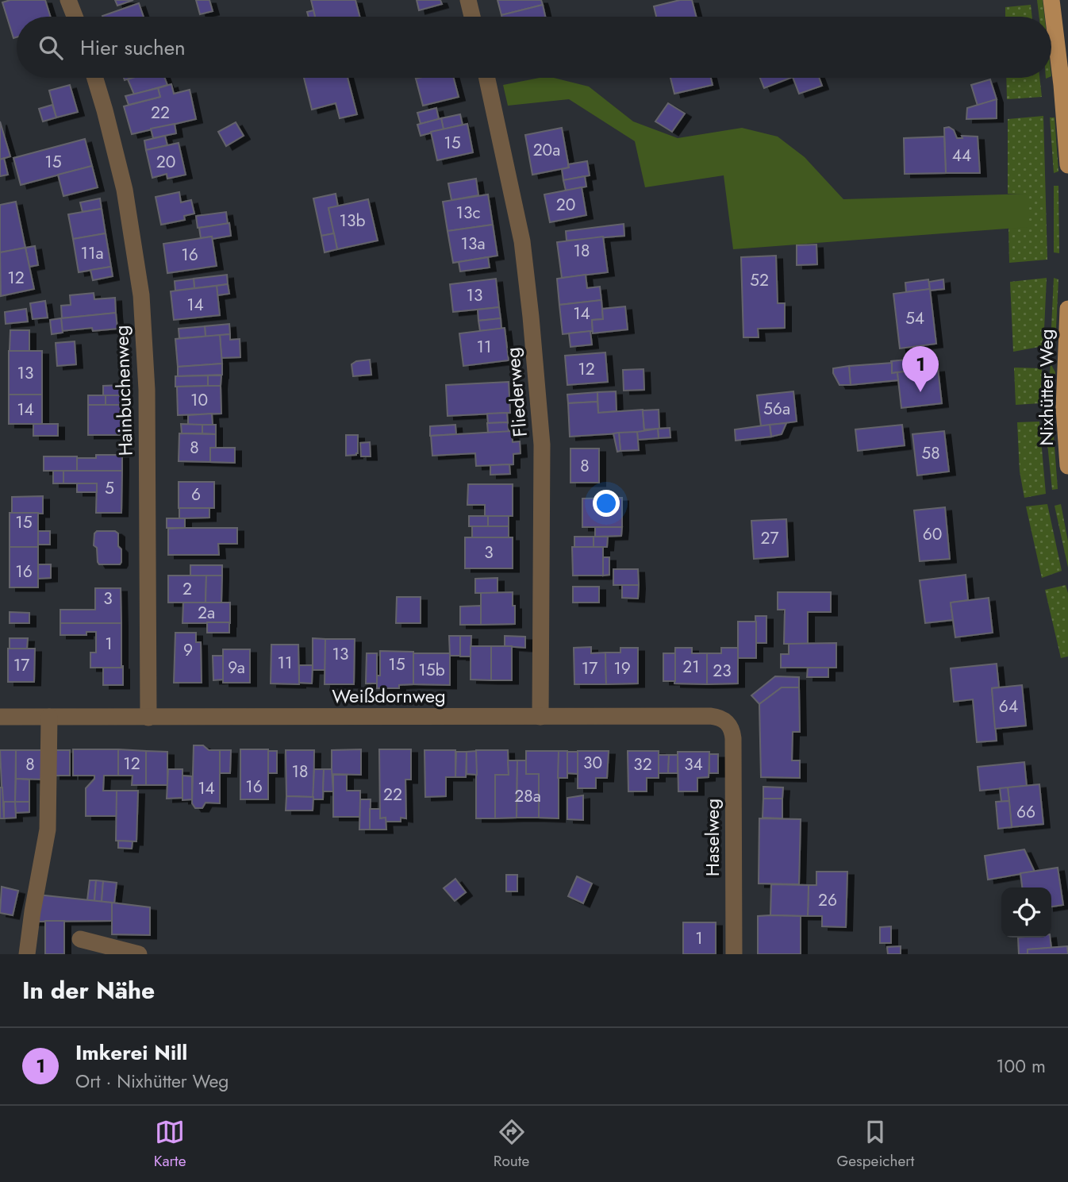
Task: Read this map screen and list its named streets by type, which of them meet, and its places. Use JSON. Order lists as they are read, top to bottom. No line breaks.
{"streets":{"main road":["Nixhütter Weg"],"street":["Hainbuchenweg","Fliederweg","Weißdornweg","Haselweg"]},"crossings":[["Hainbuchenweg","Weißdornweg"],["Fliederweg","Weißdornweg"],["Weißdornweg","Haselweg"]],"house_numbers":["22","15","20a","44","15","20","20","13c","13b","13a","18","11a","16","12","52","13","14","14","54","11","12","13","10","56a","14","8","58","8","5","6","15","60","27","3","16","2","3","2a","1","9","13","11","15","17","21","9a","17","19","15b","23","64","30","12","8","32","34","18","16","14","22","28a","66","26","1"],"page":{"search":"Hier suchen","pins":"1","heading":"In der Nähe","list":[{"mark":"1","name":"Imkerei Nill","note":"Ort · Nixhütter Weg","value":"100 m"}],"nav":["Karte","Route","Gespeichert"]}}
